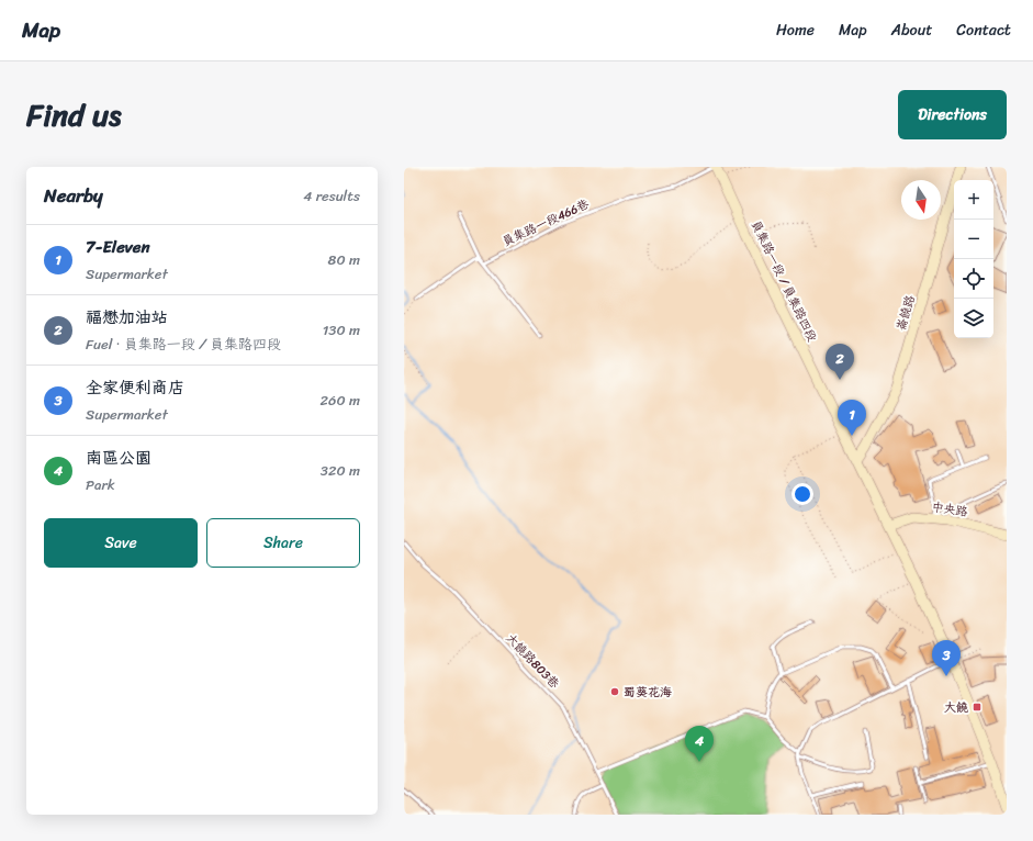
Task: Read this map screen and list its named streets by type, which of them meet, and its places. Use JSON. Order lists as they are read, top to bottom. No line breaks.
{"streets":{"main road":["員集路一段 / 員集路四段","崙饒路","中央路"],"lane":["員集路一段466巷","大饒路803巷"]},"crossings":[["員集路一段466巷","員集路一段 / 員集路四段"],["員集路一段 / 員集路四段","崙饒路"],["員集路一段 / 員集路四段","中央路"]],"places":{"other":["蜀葵花海"],"transit":["大饒"]},"north":"bottom","page":{"header":"Map","nav":["Home","Map","About","Contact"],"title":"Find us","buttons":["Directions",["Save","Share"]],"heading":["Nearby","4 results"],"map_buttons":["+","−"],"list":[{"mark":"1","name":"7-Eleven","note":"Supermarket","value":"80 m"},{"mark":"2","name":"福懋加油站","note":"Fuel · 員集路一段 / 員集路四段","value":"130 m"},{"mark":"3","name":"全家便利商店","note":"Supermarket","value":"260 m"},{"mark":"4","name":"南區公園","note":"Park","value":"320 m"}],"pins":["2","1","3","4"]}}
